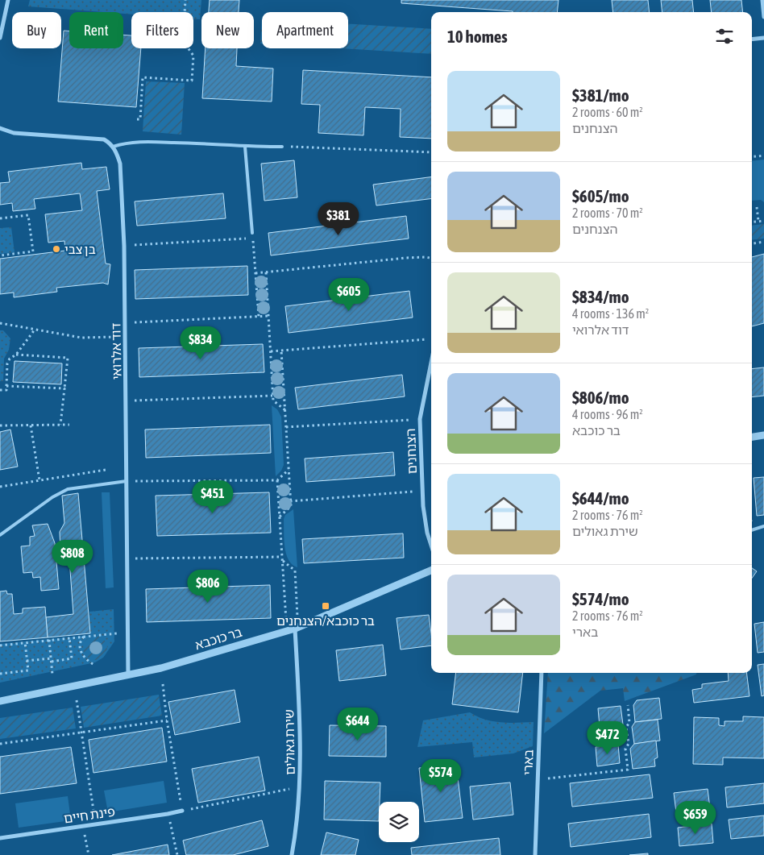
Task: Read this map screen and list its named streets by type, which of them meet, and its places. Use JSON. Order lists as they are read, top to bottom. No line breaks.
{"streets":{"street":["דוד אלרואי","הצנחנים","בר כוכבא","שירת גאולים","בארי","פינת חיים"]},"crossings":[["דוד אלרואי","בר כוכבא"],["בר כוכבא","שירת גאולים"]],"places":{"other":["בן צבי"],"transit":["בר כוכבא/הצנחנים"]},"page":{"chip":["Buy","Rent","Filters","New","Apartment"],"heading":"10 homes","list":[{"name":"$381/mo","note":"2 rooms · 60 m² · הצנחנים"},{"name":"$605/mo","note":"2 rooms · 70 m² · הצנחנים"},{"name":"$834/mo","note":"4 rooms · 136 m² · דוד אלרואי"},{"name":"$806/mo","note":"4 rooms · 96 m² · בר כוכבא"},{"name":"$644/mo","note":"2 rooms · 76 m² · שירת גאולים"},{"name":"$574/mo","note":"2 rooms · 76 m² · בארי"}],"price":["$381","$605","$834","$451","$808","$806","$644","$472","$574","$659"]}}
